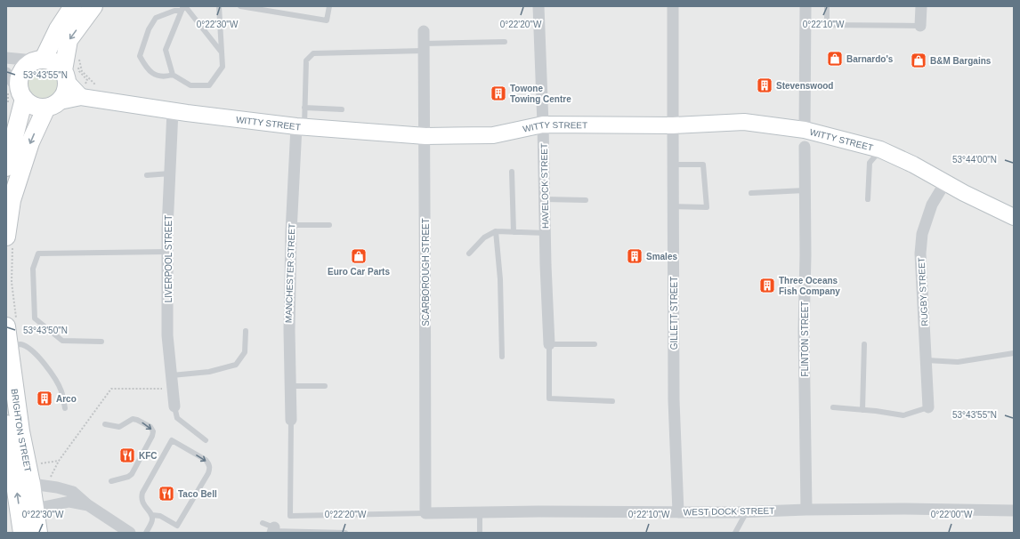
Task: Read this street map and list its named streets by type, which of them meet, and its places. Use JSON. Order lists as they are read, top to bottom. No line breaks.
{"streets":{"main road":["BRIGHTON STREET"],"street":["WITTY STREET","HAVELOCK STREET","LIVERPOOL STREET","SCARBOROUGH STREET","MANCHESTER STREET","RUGBY STREET","GILLETT STREET","FLINTON STREET","WEST DOCK STREET"]},"crossings":[["WITTY STREET","HAVELOCK STREET"],["WITTY STREET","LIVERPOOL STREET"],["WITTY STREET","SCARBOROUGH STREET"],["WITTY STREET","MANCHESTER STREET"],["WITTY STREET","RUGBY STREET"],["WITTY STREET","GILLETT STREET"],["SCARBOROUGH STREET","WEST DOCK STREET"],["GILLETT STREET","WEST DOCK STREET"],["FLINTON STREET","WEST DOCK STREET"]],"places":{"shop":["Barnardo's","B&M Bargains","Euro Car Parts"],"building":["Stevenswood","Towone Towing Centre","Smales","Three Oceans Fish Company","Arco"],"restaurant":["KFC","Taco Bell"]},"coordinates":["0°22'30\"W","0°22'20\"W","0°22'10\"W","53°43'55\"N","53°44'00\"N","53°43'50\"N","0°22'00\"W"]}
